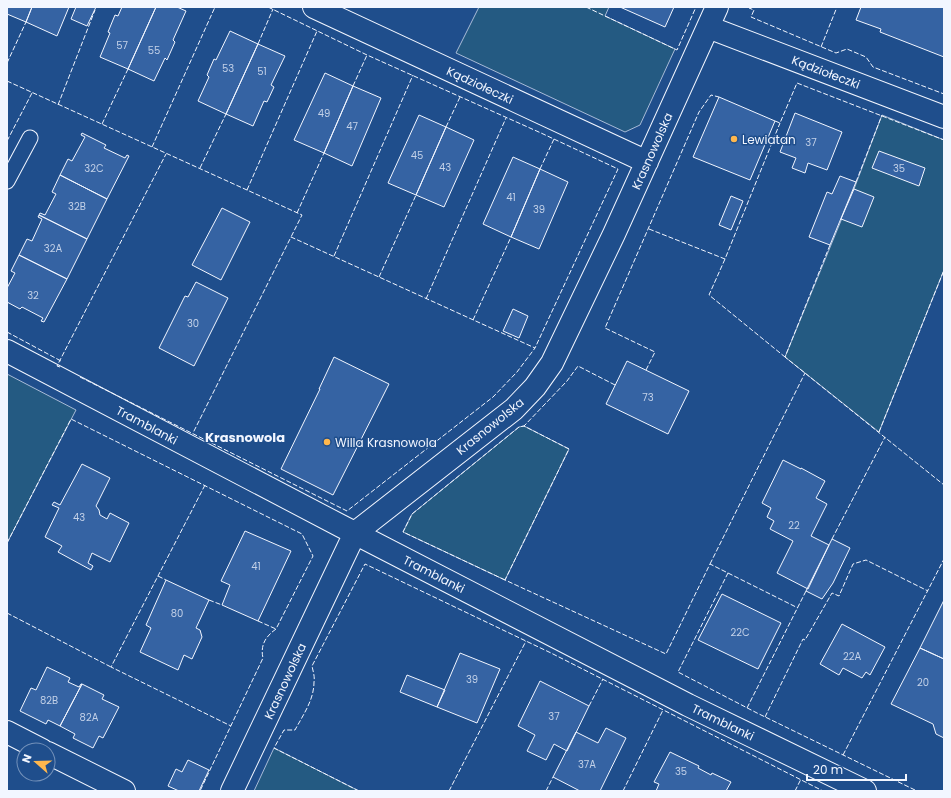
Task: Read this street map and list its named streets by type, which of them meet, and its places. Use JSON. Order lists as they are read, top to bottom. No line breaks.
{"streets":{"street":["Kądziołeczki","Krasnowolska","Tramblanki"]},"crossings":[["Kądziołeczki","Krasnowolska"],["Krasnowolska","Tramblanki"]],"districts":["Krasnowola"],"places":["Lewiatan","Willa Krasnowola"],"house_numbers":["57","55","53","51","49","47","37","45","43","32C","35","41","32B","39","32A","32","30","73","43","22","41","80","22C","22A","39","20","82B","37","82A","37A","35"],"scale_bar":"20 m","north":"left"}
